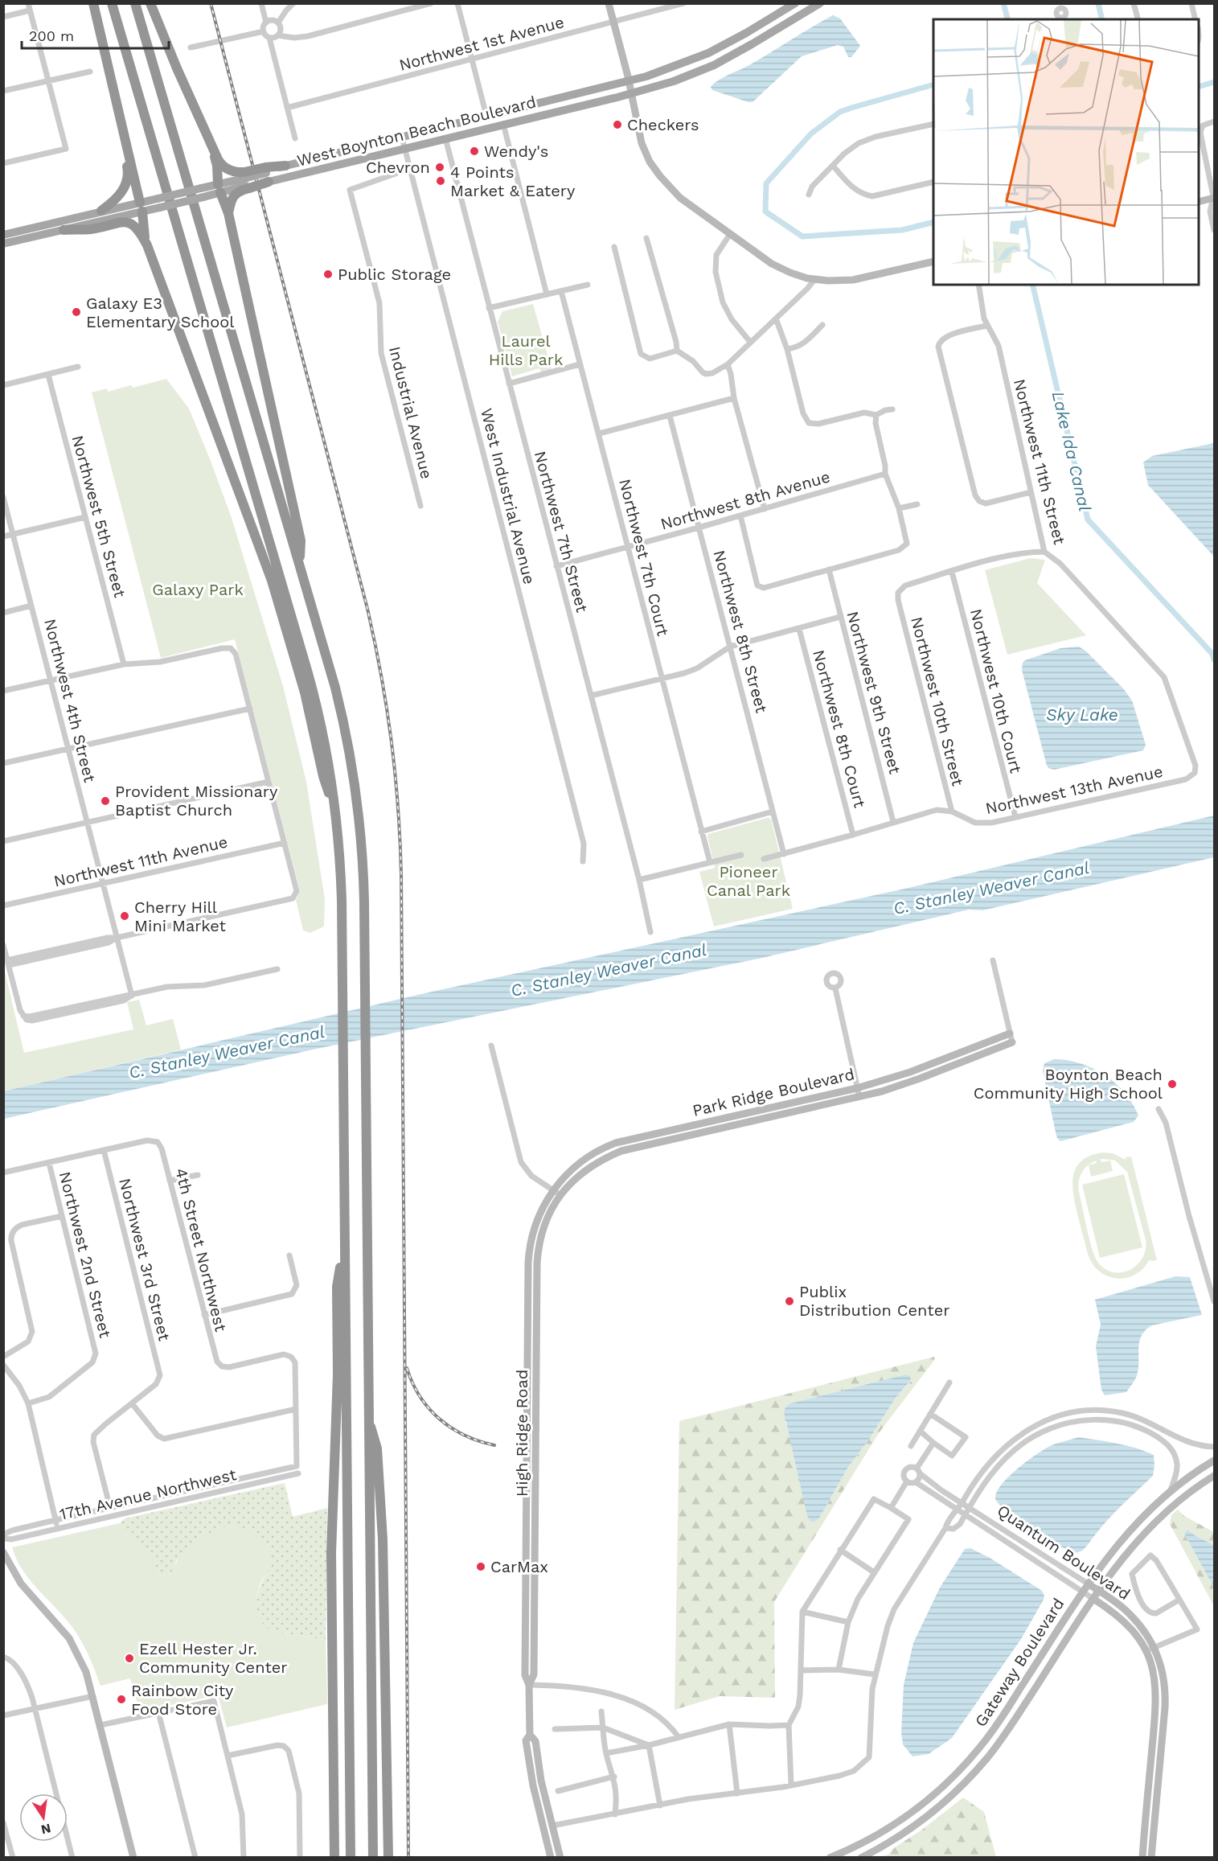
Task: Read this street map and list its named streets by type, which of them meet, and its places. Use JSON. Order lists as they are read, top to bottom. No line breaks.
{"streets":{"main road":["West Boynton Beach Boulevard"],"street":["Northwest 1st Avenue","Industrial Avenue","Northwest 11th Street","West Industrial Avenue","Northwest 8th Avenue","Northwest 5th Street","Northwest 7th Street","Northwest 7th Court","Northwest 8th Street","Northwest 10th Court","Northwest 9th Street","Northwest 4th Street","Northwest 10th Street","Northwest 8th Court","Northwest 13th Avenue","Northwest 11th Avenue","Park Ridge Boulevard","4th Street Northwest","Northwest 2nd Street","Northwest 3rd Street","High Ridge Road","17th Avenue Northwest","Quantum Boulevard","Gateway Boulevard"]},"crossings":[["West Boynton Beach Boulevard","West Industrial Avenue"],["West Boynton Beach Boulevard","Northwest 7th Street"],["Industrial Avenue","West Industrial Avenue"],["Northwest 11th Street","Northwest 13th Avenue"],["Northwest 8th Avenue","Northwest 7th Street"],["Northwest 8th Avenue","Northwest 7th Court"],["Northwest 8th Avenue","Northwest 8th Street"],["Northwest 8th Street","Northwest 13th Avenue"],["Northwest 10th Court","Northwest 10th Street"],["Northwest 10th Court","Northwest 13th Avenue"],["Northwest 9th Street","Northwest 13th Avenue"],["Northwest 4th Street","Northwest 11th Avenue"],["Northwest 10th Street","Northwest 13th Avenue"],["Northwest 8th Court","Northwest 13th Avenue"],["Park Ridge Boulevard","High Ridge Road"],["4th Street Northwest","Northwest 3rd Street"],["4th Street Northwest","17th Avenue Northwest"],["Quantum Boulevard","Gateway Boulevard"]],"water":["Lake Ida Canal","Sky Lake","C. Stanley Weaver Canal"],"parks":["Laurel Hills Park","Galaxy Park","Pioneer Canal Park"],"places":["Checkers","Wendy's","Chevron","4 Points Market & Eatery","Public Storage","Galaxy E3 Elementary School","Provident Missionary Baptist Church","Cherry Hill Mini Market","Boynton Beach Community High School","Publix Distribution Center","CarMax","Ezell Hester Jr. Community Center","Rainbow City Food Store"],"scale_bar":"200 m","north":"bottom"}
